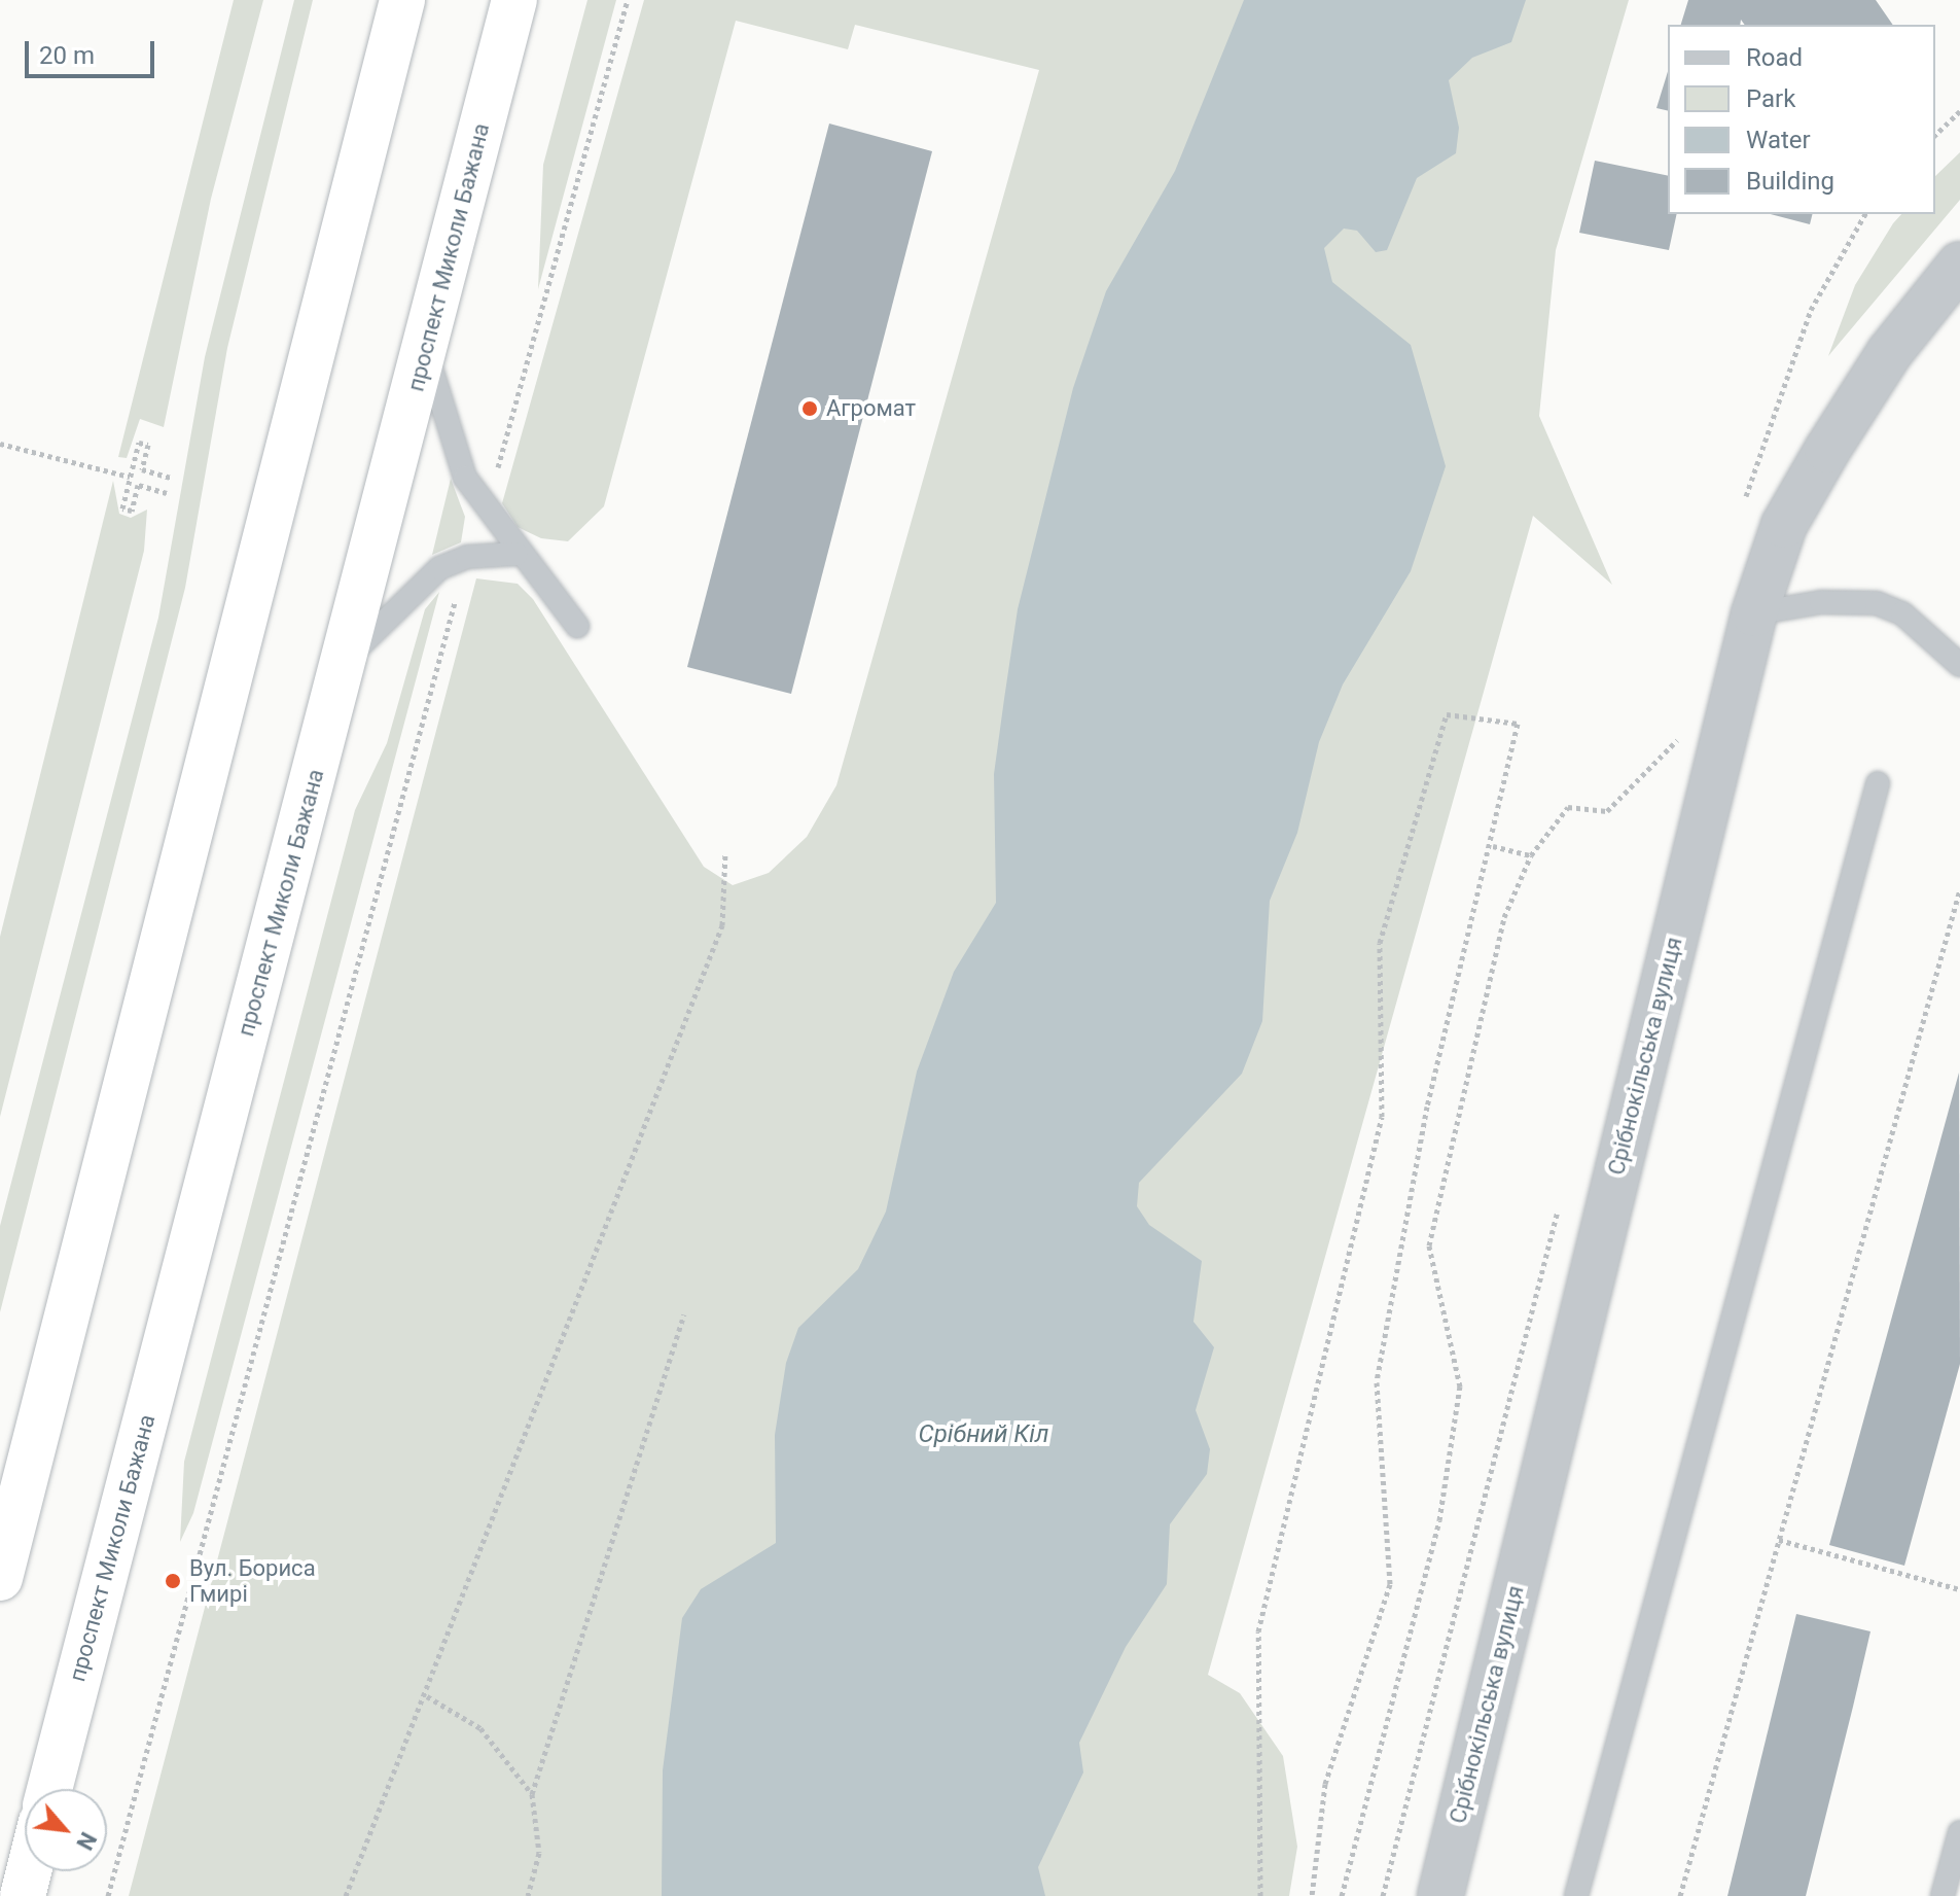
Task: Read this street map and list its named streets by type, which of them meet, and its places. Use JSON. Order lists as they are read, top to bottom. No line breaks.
{"streets":{"highway":["проспект Миколи Бажана"],"street":["Срібнокільська вулиця"]},"water":["Срібний Кіл"],"places":["Агромат","Вул. Бориса Гмирі"],"legend":["Road","Park","Water","Building"],"scale_bar":"20 m","north":"bottom right"}
